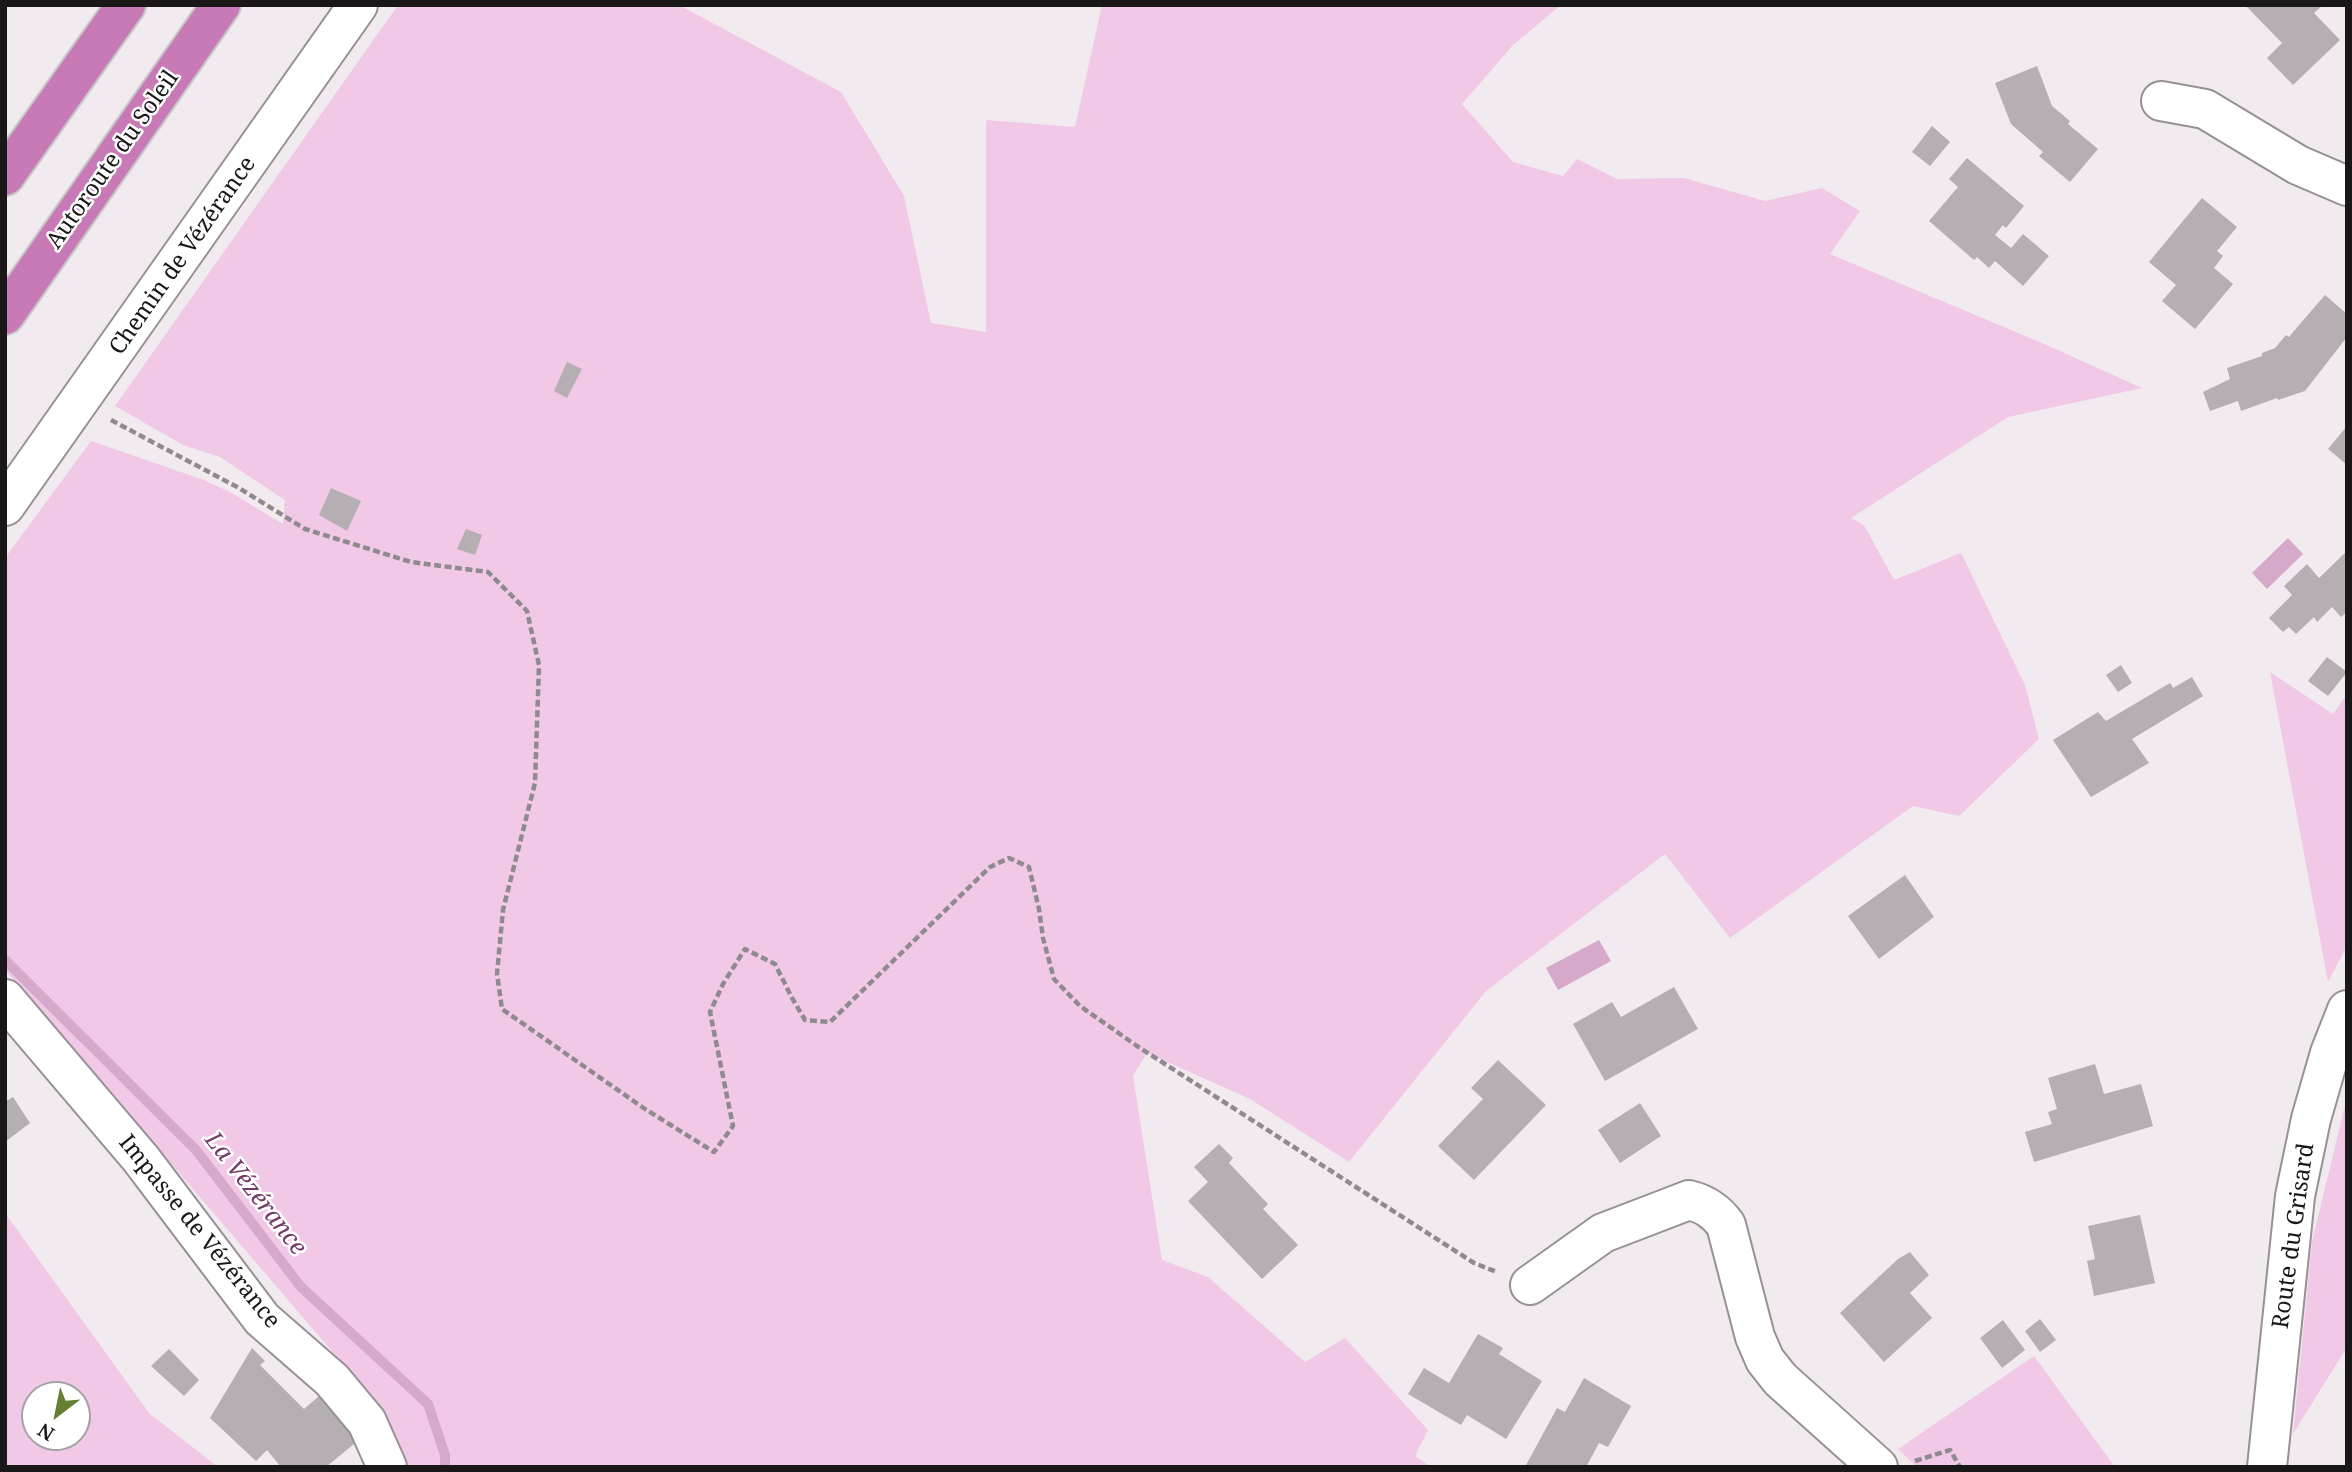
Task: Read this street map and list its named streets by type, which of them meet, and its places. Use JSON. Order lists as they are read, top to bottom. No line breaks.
{"streets":{"highway":["Autoroute du Soleil"],"street":["Chemin de Vézérance","Impasse de Vézérance","Route du Grisard"]},"water":["La Vézérance"],"north":"bottom left"}
